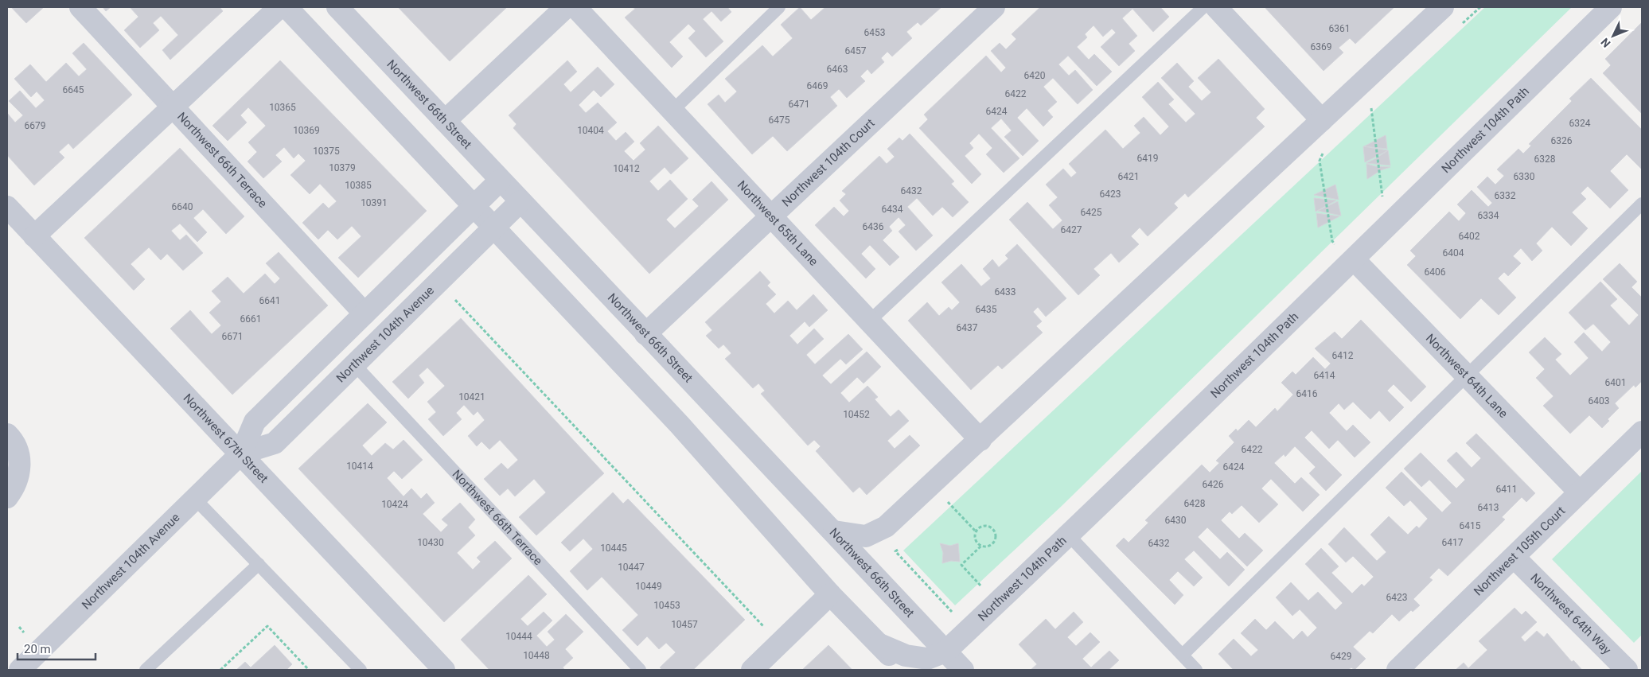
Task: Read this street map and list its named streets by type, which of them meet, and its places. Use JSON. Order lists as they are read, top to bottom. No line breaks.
{"streets":{"street":["Northwest 66th Street","Northwest 104th Path","Northwest 66th Terrace","Northwest 104th Court","Northwest 65th Lane","Northwest 104th Avenue","Northwest 64th Lane","Northwest 67th Street","Northwest 105th Court","Northwest 64th Way"]},"crossings":[["Northwest 66th Street","Northwest 104th Path"],["Northwest 66th Street","Northwest 104th Court"],["Northwest 66th Street","Northwest 104th Avenue"],["Northwest 104th Path","Northwest 64th Lane"],["Northwest 66th Terrace","Northwest 104th Avenue"],["Northwest 104th Court","Northwest 65th Lane"],["Northwest 104th Avenue","Northwest 67th Street"],["Northwest 64th Lane","Northwest 105th Court"],["Northwest 105th Court","Northwest 64th Way"]],"house_numbers":["6361","6453","6369","6457","6463","6420","6469","6645","6422","6471","10365","6424","6475","6324","6679","10369","10404","6326","10375","6419","6328","10379","10412","6421","6330","10385","6432","6423","6332","10391","6640","6434","6425","6334","6436","6427","6402","6404","6406","6433","6641","6435","6661","6437","6671","6412","6414","6401","6416","10421","6403","10452","6422","10414","6424","6426","6411","6428","10424","6413","6430","6415","10430","6417","6432","10445","10447","10449","6423","10453","10457","10444","10448","6429"],"scale_bar":"20 m","north":"bottom left"}
